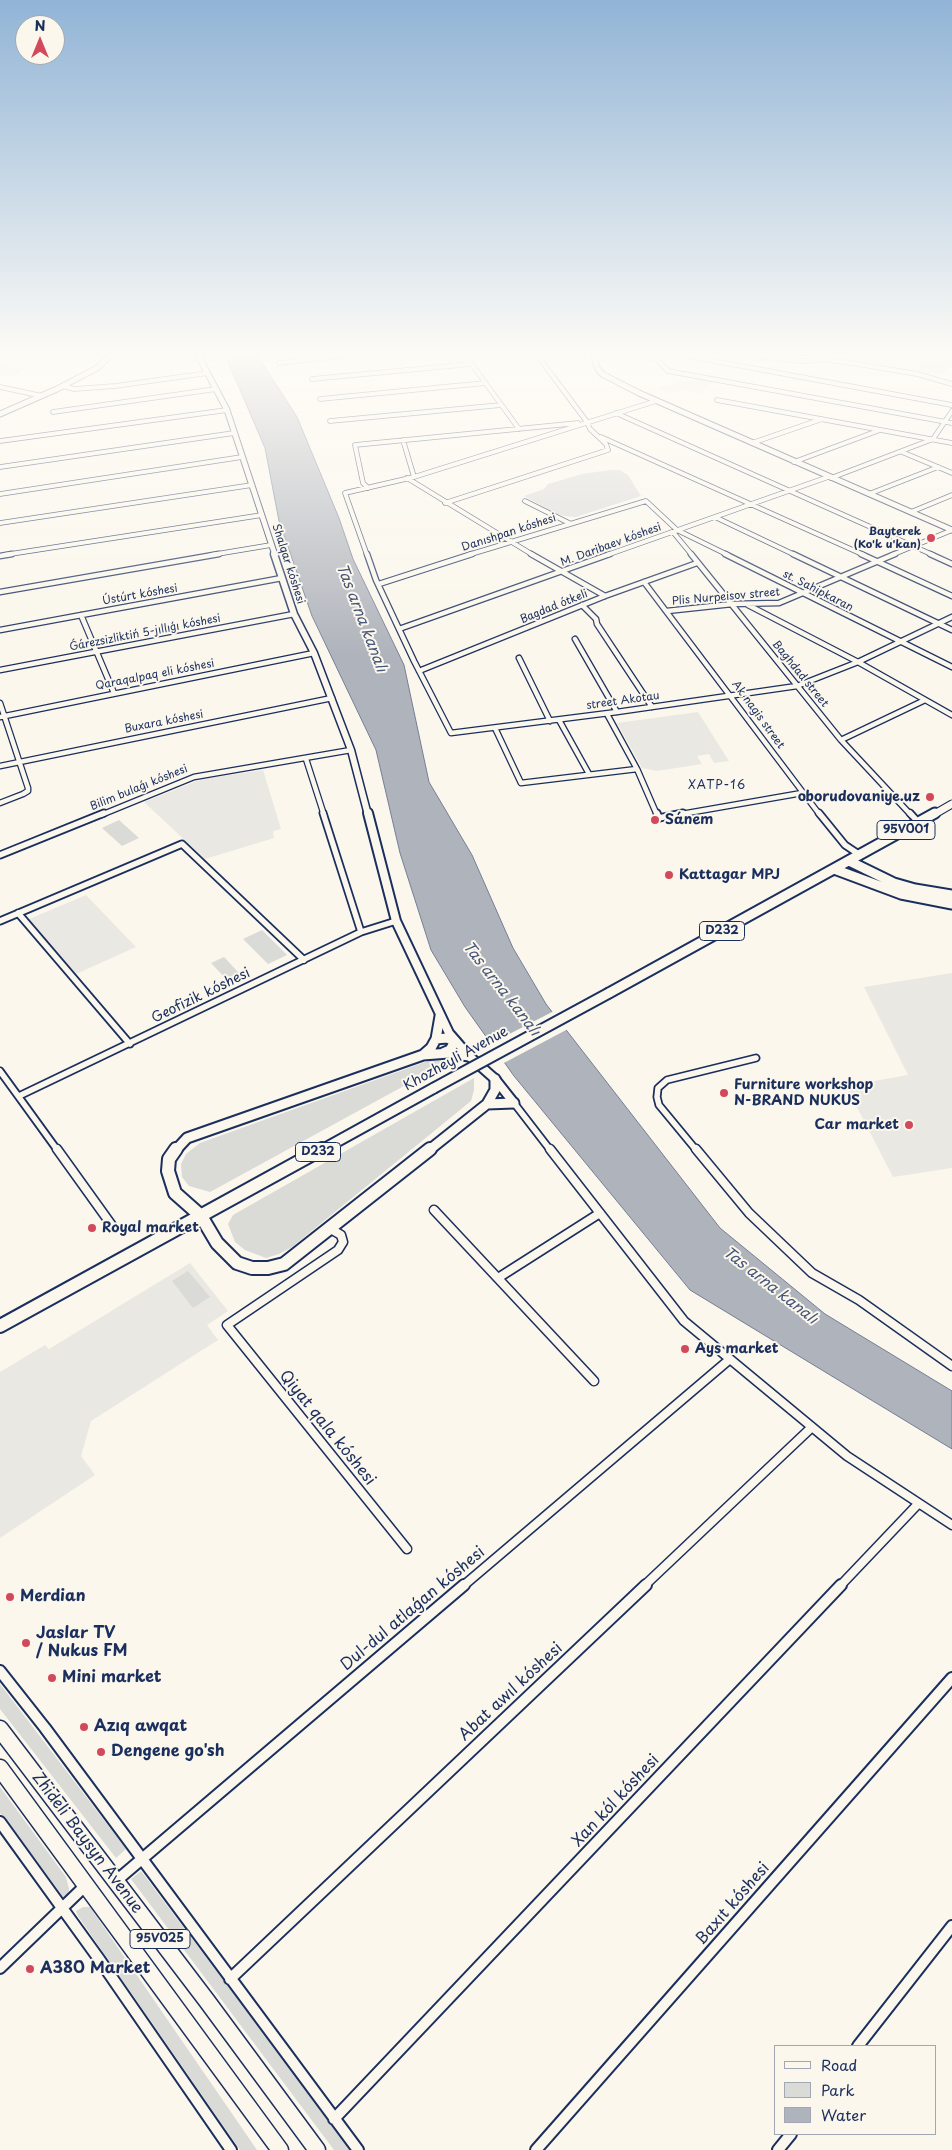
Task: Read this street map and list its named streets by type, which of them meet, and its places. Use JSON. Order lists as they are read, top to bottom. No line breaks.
{"streets":{"main road":["95V001","D232","Khozheyli Avenue","Zhideli Baysyn Avenue","95V025"],"street":["Danıshpan kóshesi","M. Daribaev kóshesi","Shalqar kóshesi","st. Sahipkaran","Ústúrt kóshesi","Plis Nurpeisov street","Bagdad ótkeli","Ǵárezsizliktiń 5-jıllıǵı kóshesi","Baghdad street","Qaraqalpaq eli kóshesi","street Akotau","Ak nagis street","Buxara kóshesi","Bilim bulaǵı kóshesi","Geofizik kóshesi","Qiyat qala kóshesi","Dul-dul atlaǵan kóshesi","Abat awıl kóshesi","Xan kól kóshesi","Baxıt kóshesi"]},"crossings":[["Danıshpan kóshesi","M. Daribaev kóshesi"],["Danıshpan kóshesi","st. Sahipkaran"],["Danıshpan kóshesi","Baghdad street"],["M. Daribaev kóshesi","st. Sahipkaran"],["M. Daribaev kóshesi","Baghdad street"],["Shalqar kóshesi","Ústúrt kóshesi"],["Shalqar kóshesi","Ǵárezsizliktiń 5-jıllıǵı kóshesi"],["Shalqar kóshesi","Qaraqalpaq eli kóshesi"],["Shalqar kóshesi","Buxara kóshesi"],["Shalqar kóshesi","Bilim bulaǵı kóshesi"],["Shalqar kóshesi","Geofizik kóshesi"],["st. Sahipkaran","Plis Nurpeisov street"],["st. Sahipkaran","Baghdad street"],["st. Sahipkaran","street Akotau"],["Plis Nurpeisov street","Baghdad street"],["Plis Nurpeisov street","Ak nagis street"],["Bagdad ótkeli","Baghdad street"],["Bagdad ótkeli","street Akotau"],["Bagdad ótkeli","Ak nagis street"],["Baghdad street","street Akotau"],["Baghdad street","Khozheyli Avenue"],["street Akotau","Ak nagis street"],["Ak nagis street","Khozheyli Avenue"],["Dul-dul atlaǵan kóshesi","Zhideli Baysyn Avenue"]],"districts":["XATP-16"],"water":["Tas arna kanalı"],"places":["Bayterek (Ko'k u'kan)","oborudovaniye.uz","Sánem","Kattagar MPJ","Furniture workshop N-BRAND NUKUS","Car market","Royal market","Ays market","Merdian","Jaslar TV / Nukus FM","Mini market","Azıq awqat","Dengene go'sh","A380 Market"],"legend":["Road","Park","Water"],"north":"top"}
